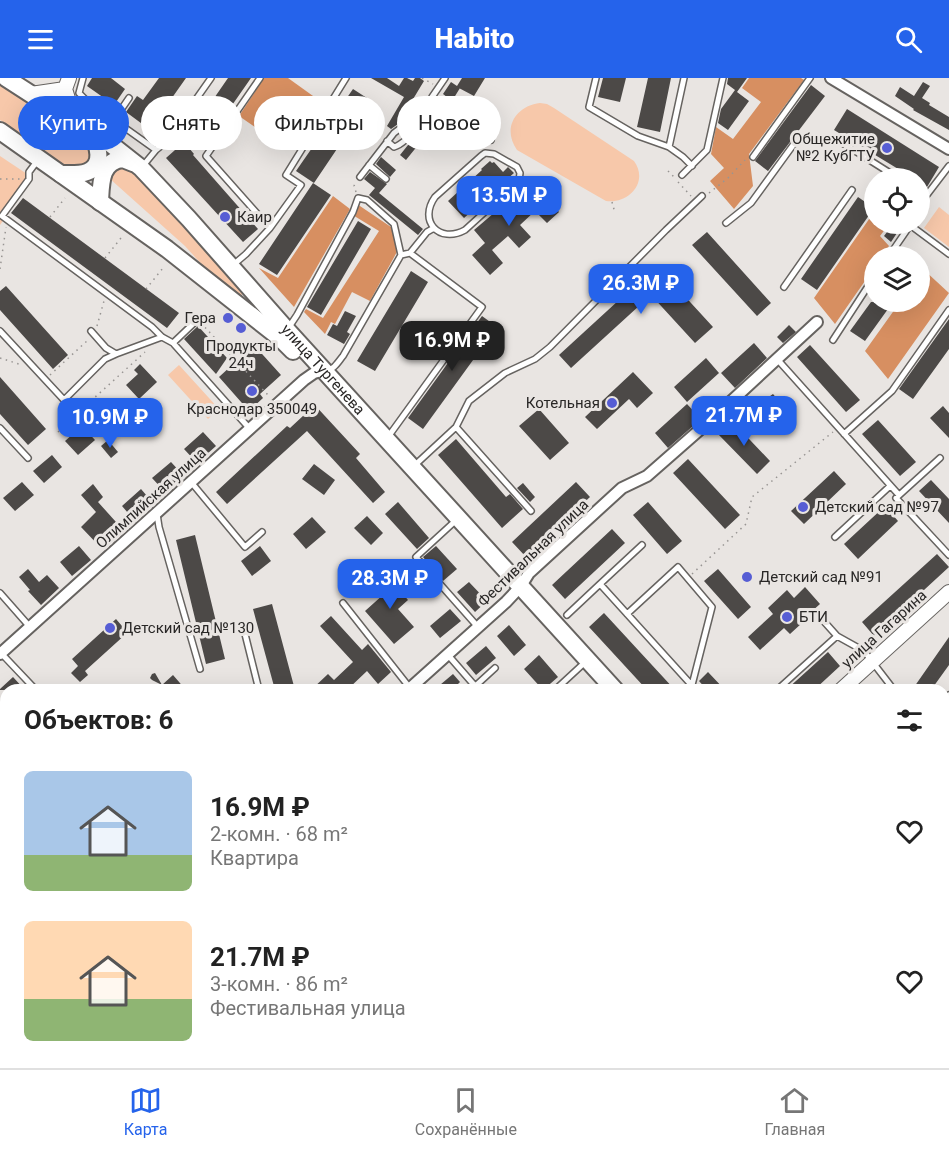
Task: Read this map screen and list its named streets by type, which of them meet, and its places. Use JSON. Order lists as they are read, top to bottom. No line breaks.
{"streets":{"main road":["улица Тургенева"],"street":["Олимпийская улица","Фестивальная улица","улица Гагарина"]},"crossings":[["улица Тургенева","Олимпийская улица"],["улица Тургенева","Фестивальная улица"]],"places":["Общежитие №2 КубГТУ","Каир","Гера","Продукты 24ч","Краснодар 350049","Котельная","Детский сад №97","Детский сад №91","БТИ","Детский сад №130"],"page":{"header":"Habito","chip":["Купить","Снять","Фильтры","Новое"],"price":["13.5M ₽","26.3M ₽","16.9M ₽","21.7M ₽","10.9M ₽","28.3M ₽"],"heading":"Объектов: 6","list":[{"name":"16.9M ₽","note":"2-комн. · 68 m² · Квартира"},{"name":"21.7M ₽","note":"3-комн. · 86 m² · Фестивальная улица"}],"tabs":["Карта","Сохранённые","Главная"]}}
